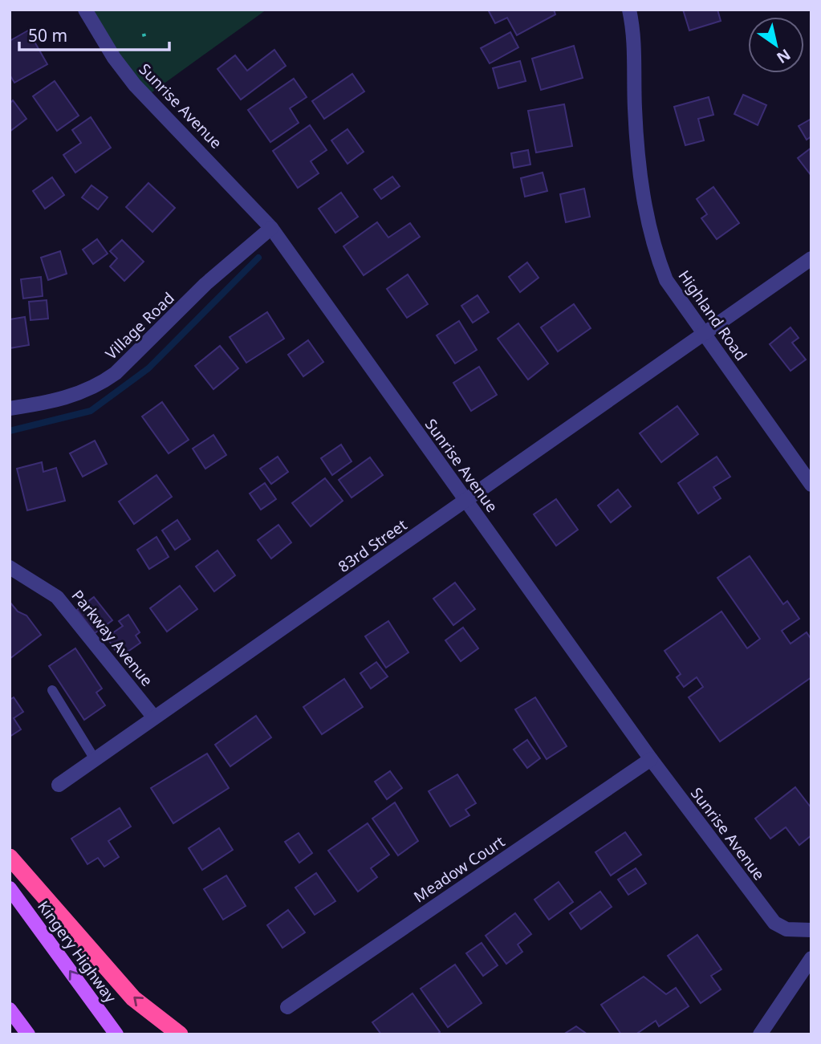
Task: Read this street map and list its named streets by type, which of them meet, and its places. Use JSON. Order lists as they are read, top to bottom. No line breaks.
{"streets":{"main road":["Kingery Highway"],"street":["Sunrise Avenue","Highland Road","Village Road","83rd Street","Parkway Avenue","Meadow Court"]},"crossings":[["Sunrise Avenue","Village Road"],["Sunrise Avenue","83rd Street"],["Sunrise Avenue","Meadow Court"],["Highland Road","83rd Street"],["83rd Street","Parkway Avenue"]],"one_way":["Kingery Highway"],"scale_bar":"50 m","north":"bottom right"}
